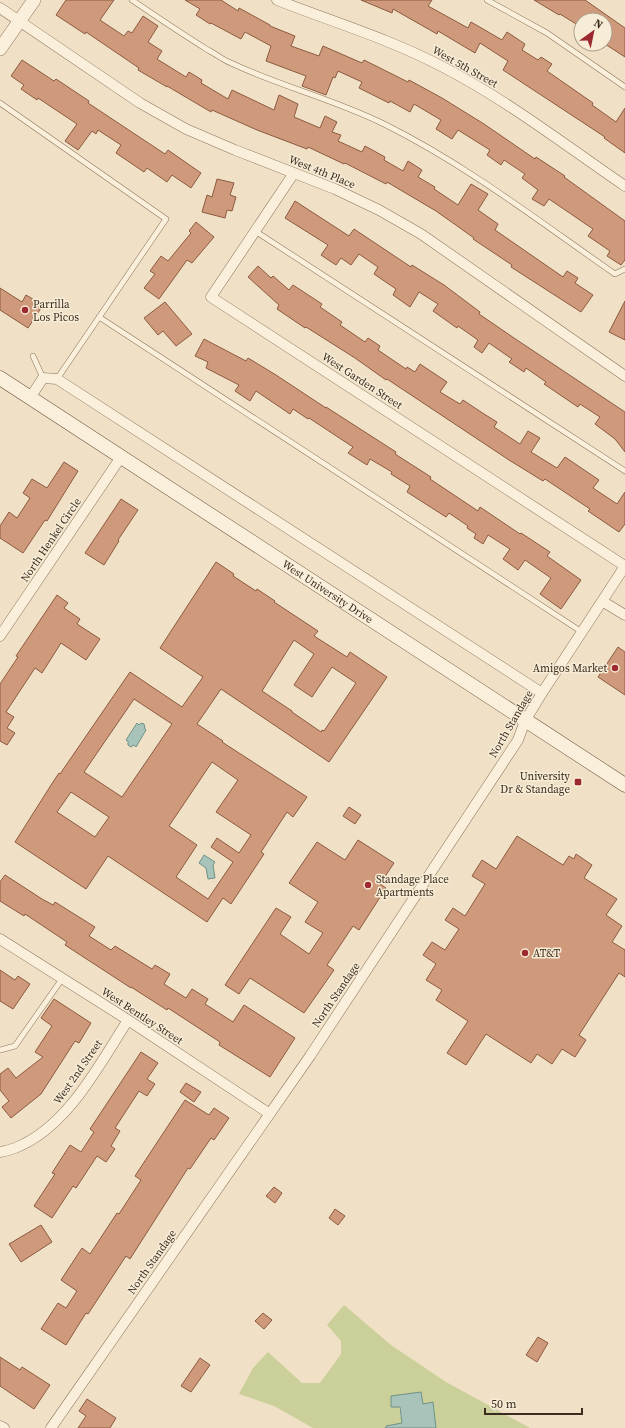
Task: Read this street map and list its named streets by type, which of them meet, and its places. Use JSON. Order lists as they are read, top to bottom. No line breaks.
{"streets":{"main road":["West University Drive"],"street":["West 5th Street","West 4th Place","West Garden Street","North Henkel Circle","North Standage","West Bentley Street","West 2nd Street"]},"crossings":[["West 4th Place","West Garden Street"],["West Garden Street","North Standage"],["North Henkel Circle","West University Drive"],["West University Drive","North Standage"],["North Standage","West Bentley Street"],["West Bentley Street","West 2nd Street"]],"places":{"other":["Parrilla Los Picos","Amigos Market","Standage Place Apartments","AT&T"],"transit":["University Dr & Standage"]},"scale_bar":"50 m","north":"top right"}
